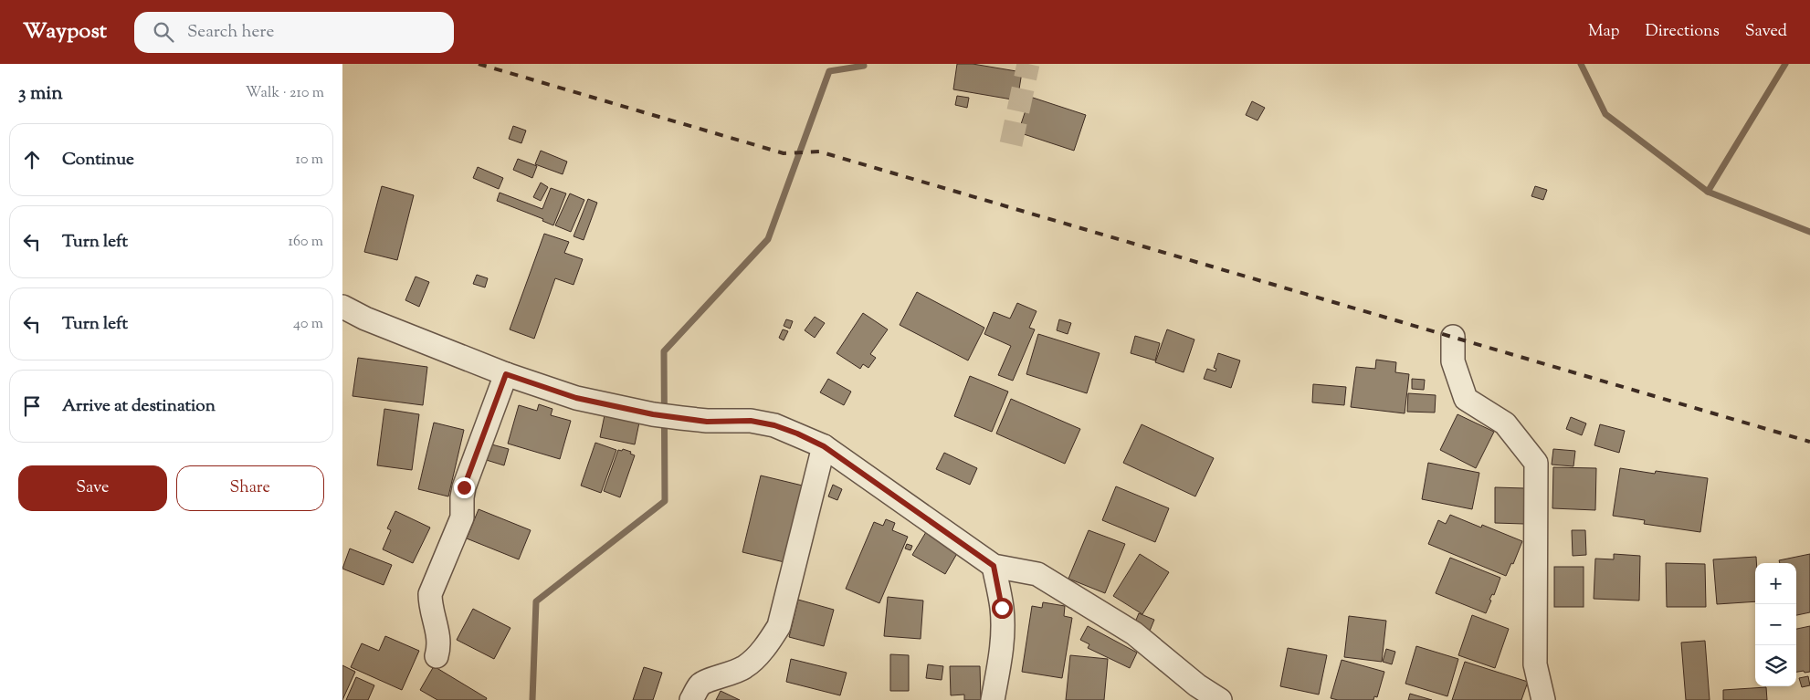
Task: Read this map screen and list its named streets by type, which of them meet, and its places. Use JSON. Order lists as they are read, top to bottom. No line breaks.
{"page":{"header":"Waypost","search":"Search here","nav":["Map","Directions","Saved"],"heading":["3 min","Walk · 210 m"],"list":[["Continue","10 m"],["Turn left","160 m"],["Turn left","40 m"],"Arrive at destination"],"buttons":["Save","Share"],"map_buttons":["+","−"]}}
